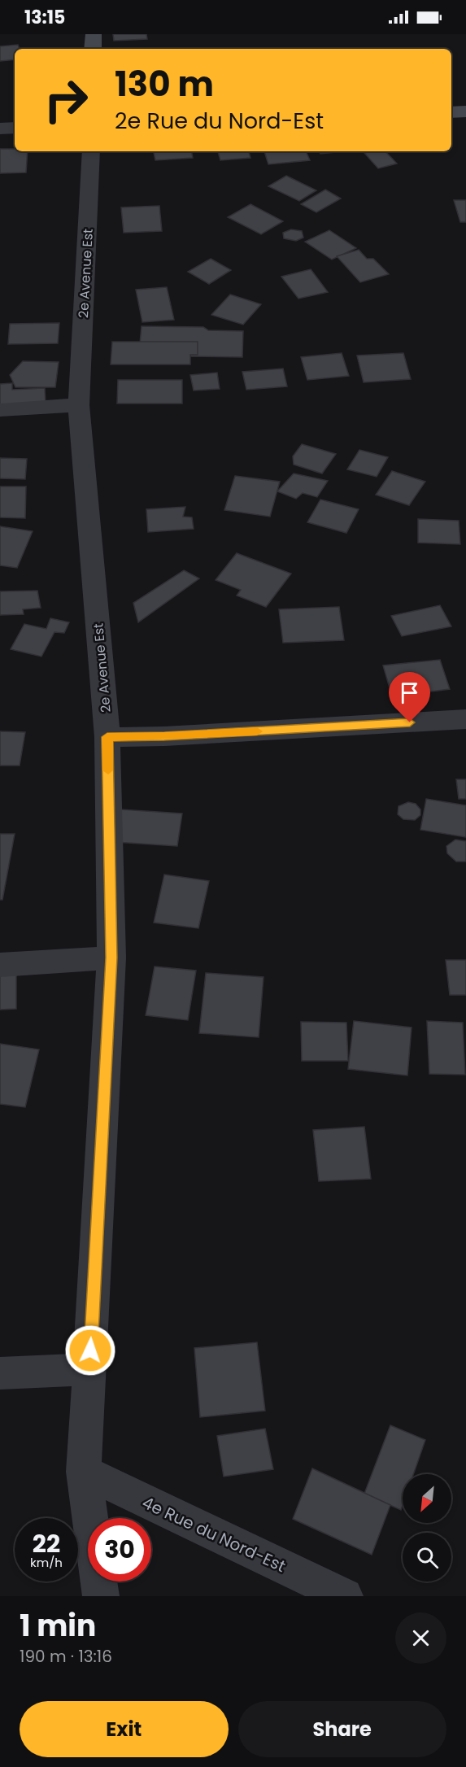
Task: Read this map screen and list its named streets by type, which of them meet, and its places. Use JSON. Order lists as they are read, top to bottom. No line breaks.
{"streets":{"street":["2e Avenue Est","4e Rue du Nord-Est"]},"crossings":[["2e Avenue Est","4e Rue du Nord-Est"]],"north":"bottom left","page":{"status":"13:15","turn":["130 m","2e Rue du Nord-Est"],"speed":"22 km/h","limit":"30","heading":["1 min","190 m · 13:16"],"buttons":["Exit","Share"]}}
